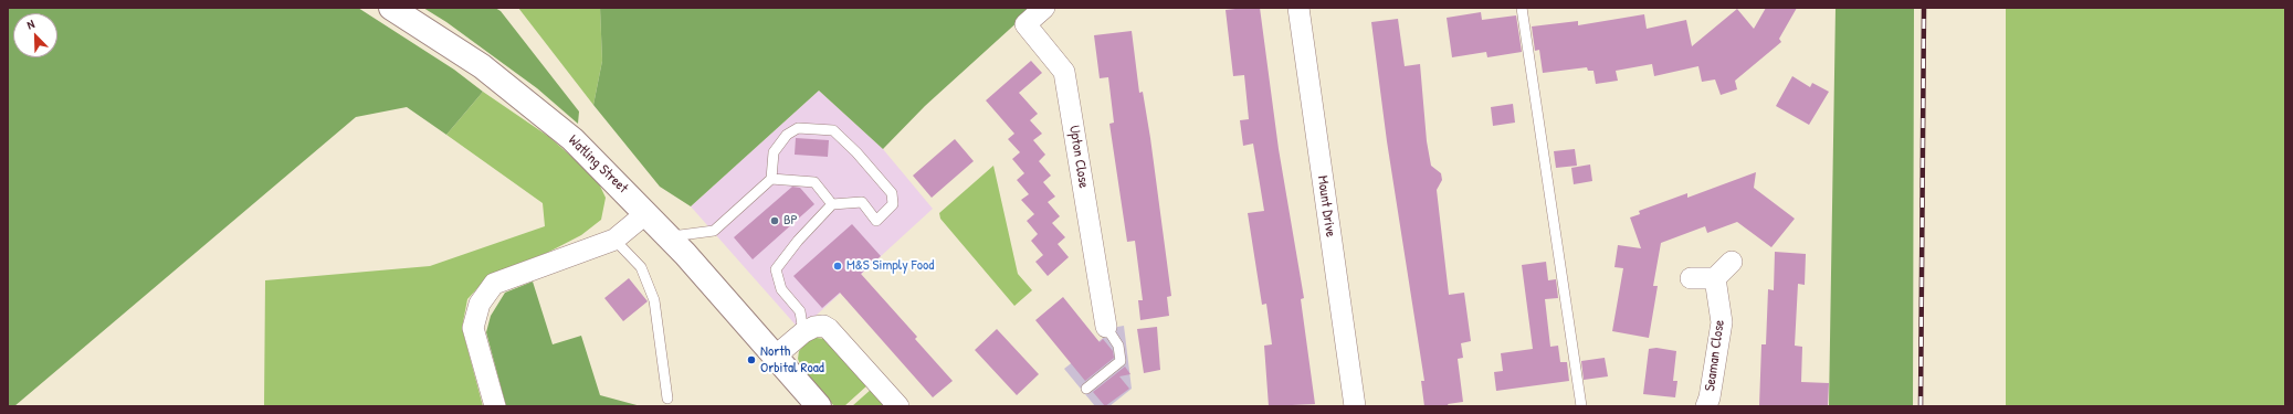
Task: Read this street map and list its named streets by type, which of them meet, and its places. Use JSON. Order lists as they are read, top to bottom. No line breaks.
{"streets":{"main road":["Watling Street"],"street":["Upton Close","Mount Drive","Seaman Close"]},"places":["BP","M&S Simply Food","North Orbital Road"],"north":"top left"}
